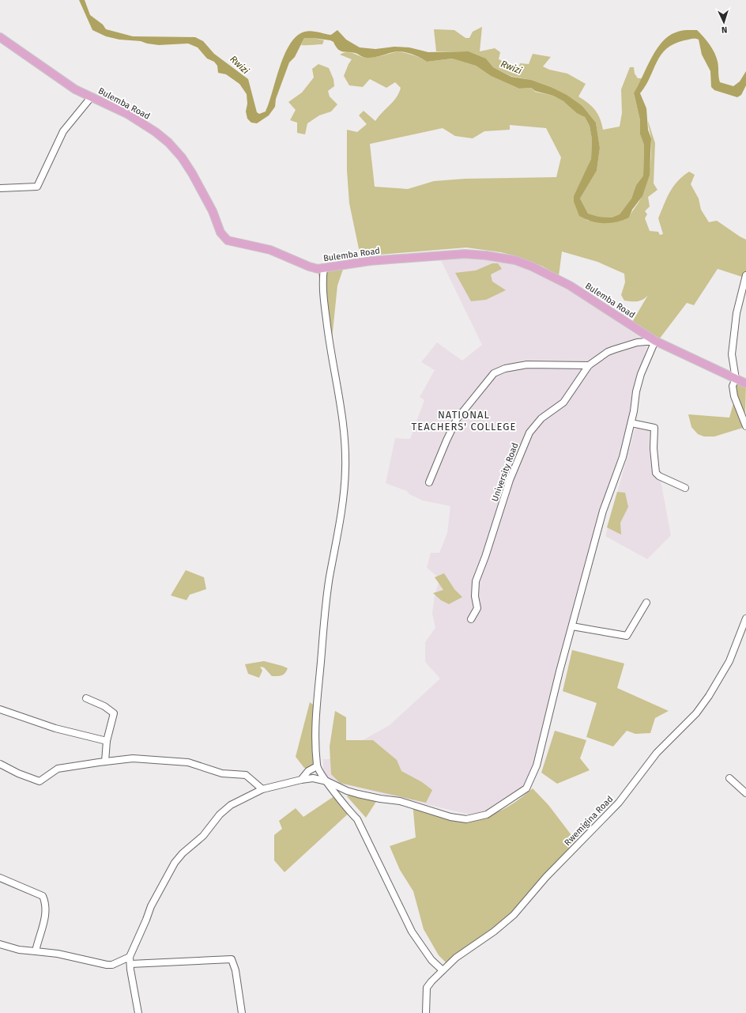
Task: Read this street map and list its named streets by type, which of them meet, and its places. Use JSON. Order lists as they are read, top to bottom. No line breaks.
{"streets":{"main road":["Bulemba Road"],"street":["University Road","Rwemigina Road"]},"crossings":[["Bulemba Road","University Road"]],"districts":["NATIONAL TEACHERS' COLLEGE"],"water":["Rwizi"],"north":"bottom"}
